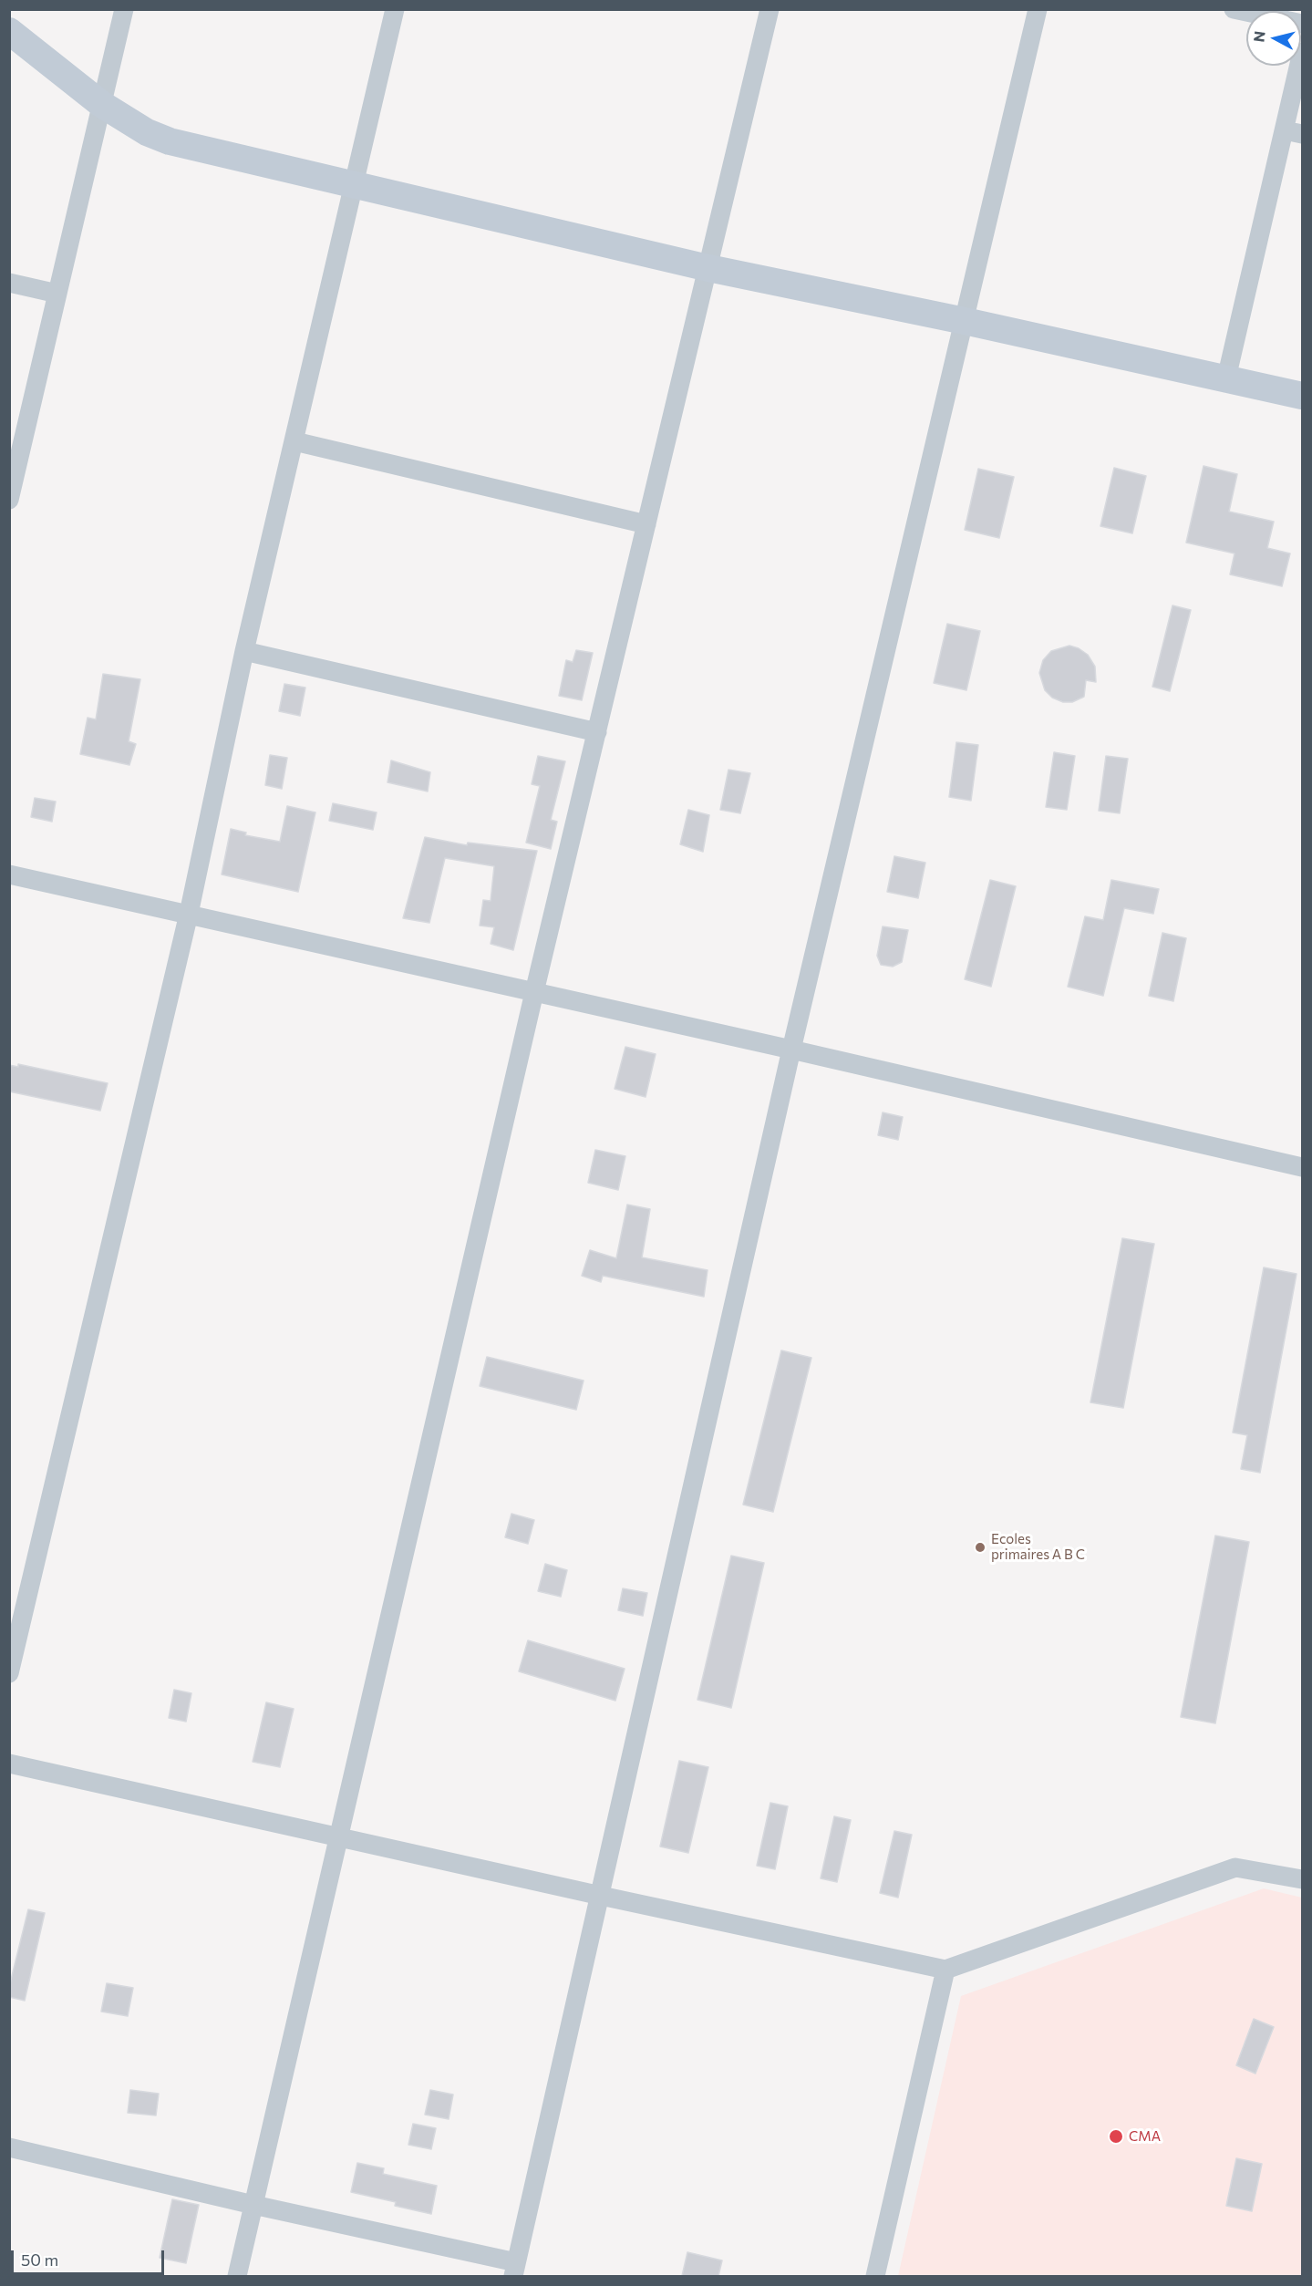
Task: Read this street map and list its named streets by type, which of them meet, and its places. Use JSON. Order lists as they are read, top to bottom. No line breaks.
{"places":["Ecoles primaires A B C","CMA"],"scale_bar":"50 m","north":"left"}
